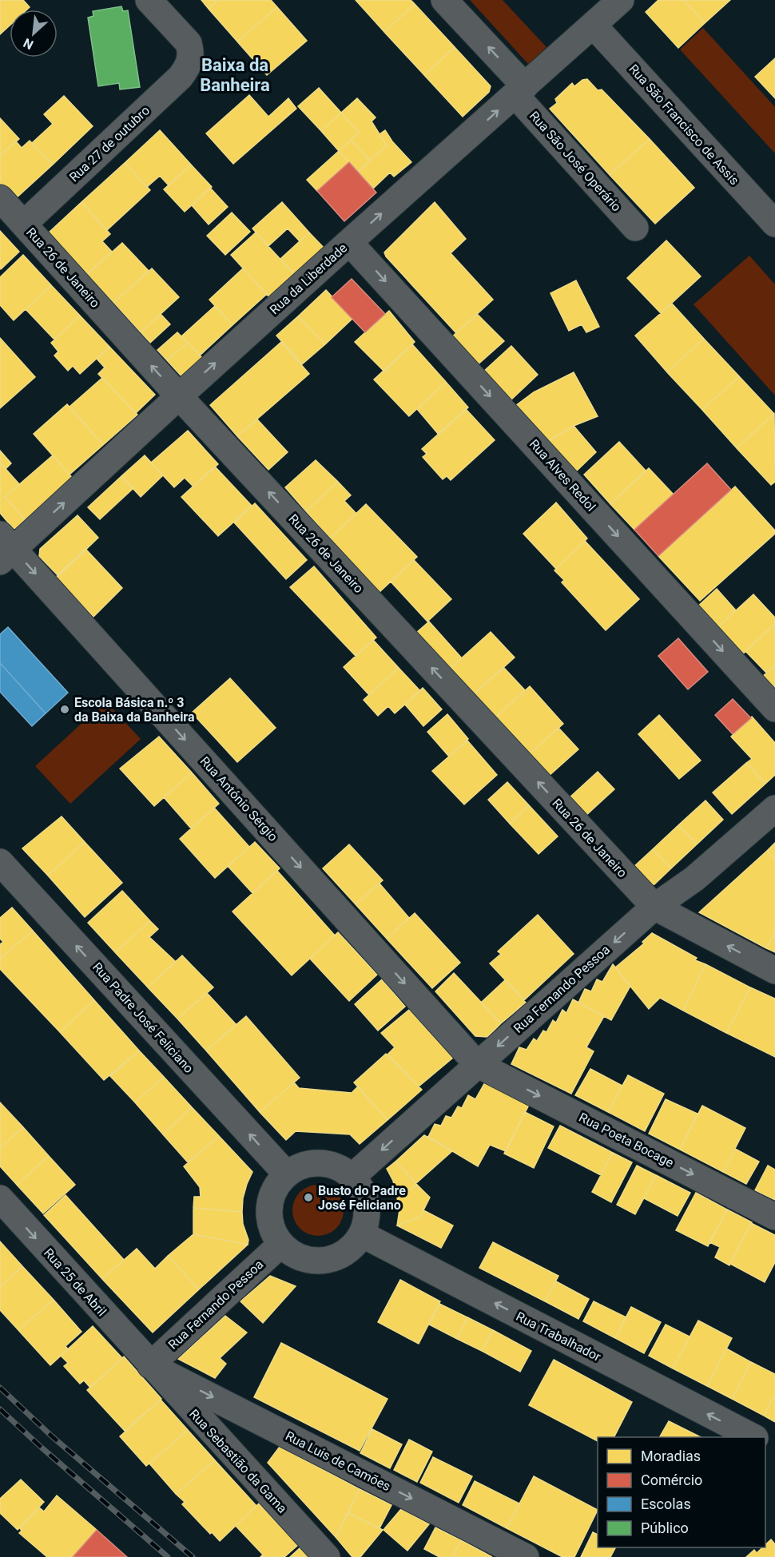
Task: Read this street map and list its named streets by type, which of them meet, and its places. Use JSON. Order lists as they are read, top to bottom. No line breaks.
{"streets":{"street":["Rua São Francisco de Assis","Rua 27 de outubro","Rua São José Operário","Rua 26 de Janeiro","Rua da Liberdade","Rua Alves Redol","Rua António Sérgio","Rua Fernando Pessoa","Rua Padre José Feliciano","Rua Poeta Bocage","Rua 25 de Abril","Rua Trabalhador","Rua Sebastião da Gama","Rua Luis de Camões"]},"crossings":[["Rua São Francisco de Assis","Rua da Liberdade"],["Rua 27 de outubro","Rua 26 de Janeiro"],["Rua São José Operário","Rua da Liberdade"],["Rua 26 de Janeiro","Rua da Liberdade"],["Rua 26 de Janeiro","Rua Fernando Pessoa"],["Rua da Liberdade","Rua Alves Redol"],["Rua da Liberdade","Rua António Sérgio"],["Rua António Sérgio","Rua Fernando Pessoa"],["Rua António Sérgio","Rua Poeta Bocage"],["Rua Fernando Pessoa","Rua Padre José Feliciano"],["Rua Fernando Pessoa","Rua Poeta Bocage"],["Rua Fernando Pessoa","Rua 25 de Abril"],["Rua Fernando Pessoa","Rua Trabalhador"],["Rua Fernando Pessoa","Rua Sebastião da Gama"],["Rua Fernando Pessoa","Rua Luis de Camões"],["Rua Padre José Feliciano","Rua Trabalhador"],["Rua 25 de Abril","Rua Sebastião da Gama"],["Rua 25 de Abril","Rua Luis de Camões"],["Rua Sebastião da Gama","Rua Luis de Camões"]],"one_way":["Rua São José Operário","Rua 26 de Janeiro","Rua da Liberdade","Rua Alves Redol","Rua António Sérgio","Rua Fernando Pessoa","Rua Padre José Feliciano","Rua Poeta Bocage","Rua 25 de Abril","Rua Trabalhador","Rua Luis de Camões"],"districts":["Baixa da Banheira"],"places":["Escola Básica n.º 3 da Baixa da Banheira","Busto do Padre José Feliciano"],"legend":["Moradias","Comércio","Escolas","Público"],"north":"bottom left"}
